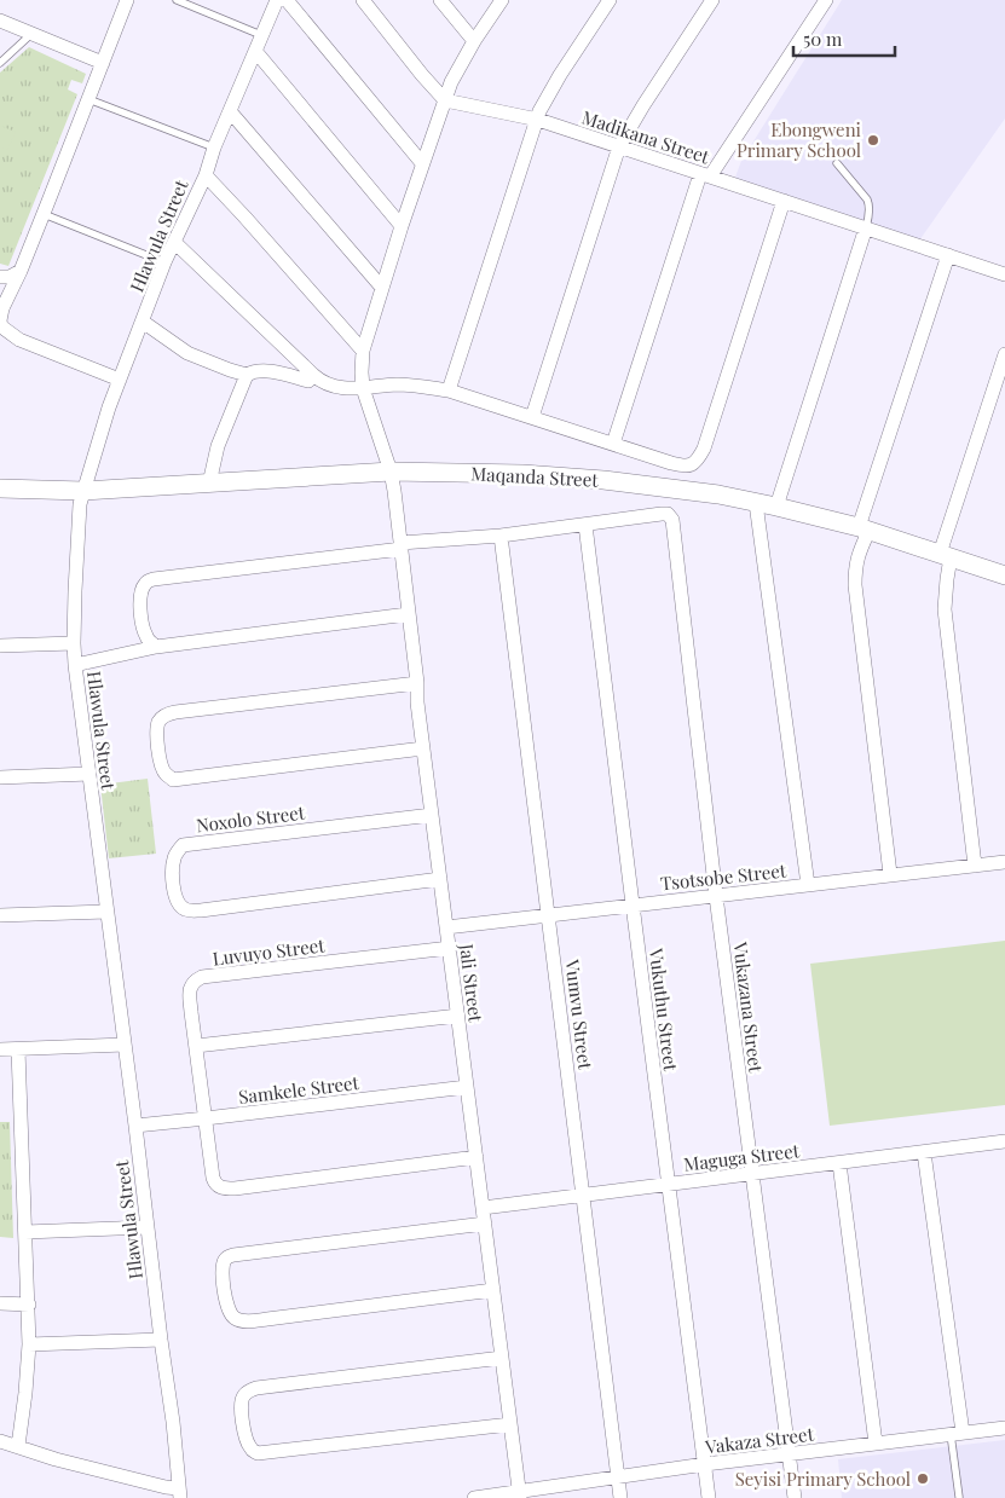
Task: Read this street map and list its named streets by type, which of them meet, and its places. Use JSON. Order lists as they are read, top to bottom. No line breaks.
{"streets":{"street":["Madikana Street","Hlawula Street","Maqanda Street","Noxolo Street","Tsotsobe Street","Luvuyo Street","Jali Street","Vukazana Street","Vukuthu Street","Vumvu Street","Samkele Street","Maguga Street","Vakaza Street"]},"crossings":[["Madikana Street","Jali Street"],["Hlawula Street","Maqanda Street"],["Hlawula Street","Samkele Street"],["Maqanda Street","Jali Street"],["Noxolo Street","Jali Street"],["Tsotsobe Street","Jali Street"],["Tsotsobe Street","Vukazana Street"],["Tsotsobe Street","Vukuthu Street"],["Tsotsobe Street","Vumvu Street"],["Luvuyo Street","Jali Street"],["Luvuyo Street","Samkele Street"],["Jali Street","Samkele Street"],["Jali Street","Maguga Street"],["Jali Street","Vakaza Street"],["Vukazana Street","Vukuthu Street"],["Vukazana Street","Maguga Street"],["Vukazana Street","Vakaza Street"],["Vukuthu Street","Maguga Street"],["Vukuthu Street","Vakaza Street"],["Vumvu Street","Maguga Street"],["Vumvu Street","Vakaza Street"]],"places":["Ebongweni Primary School","Seyisi Primary School"],"scale_bar":"50 m"}
